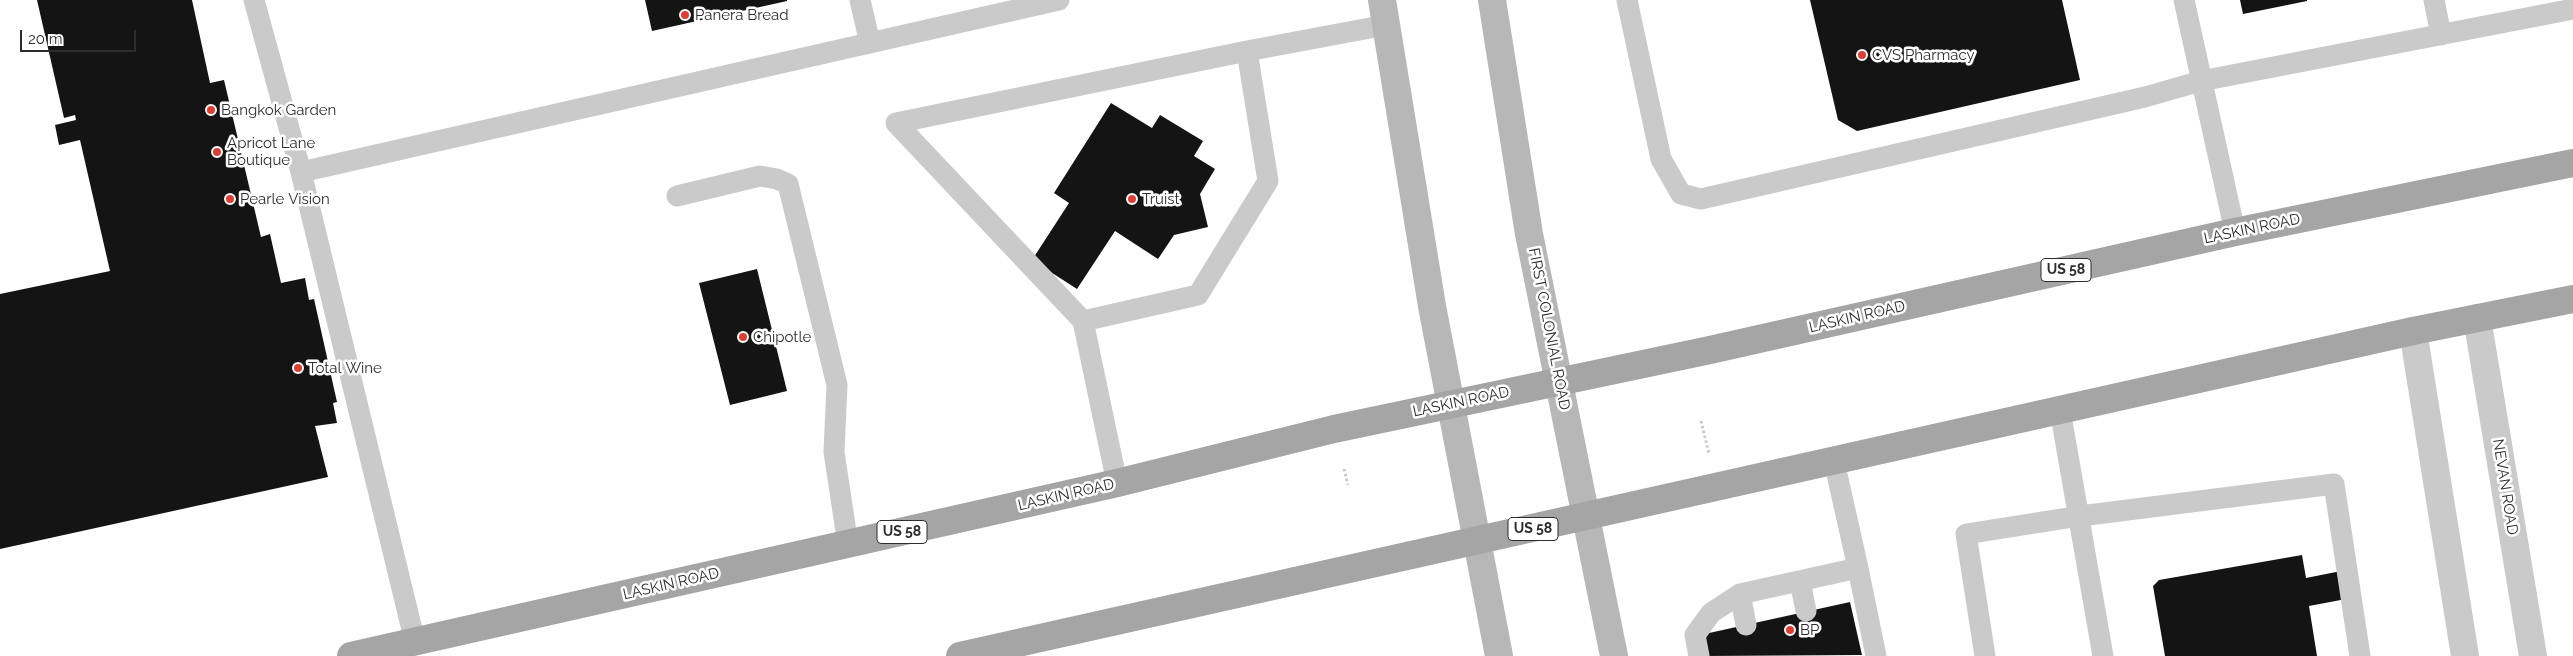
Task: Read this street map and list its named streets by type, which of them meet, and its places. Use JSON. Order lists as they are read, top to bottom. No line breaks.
{"streets":{"main road":["LASKIN ROAD","US 58","FIRST COLONIAL ROAD"],"street":["NEVAN ROAD"]},"crossings":[["LASKIN ROAD","FIRST COLONIAL ROAD"],["US 58","FIRST COLONIAL ROAD"],["US 58","NEVAN ROAD"]],"places":["Panera Bread","CVS Pharmacy","Bangkok Garden","Apricot Lane Boutique","Pearle Vision","Truist","Chipotle","Total Wine","BP"],"scale_bar":"20 m"}
